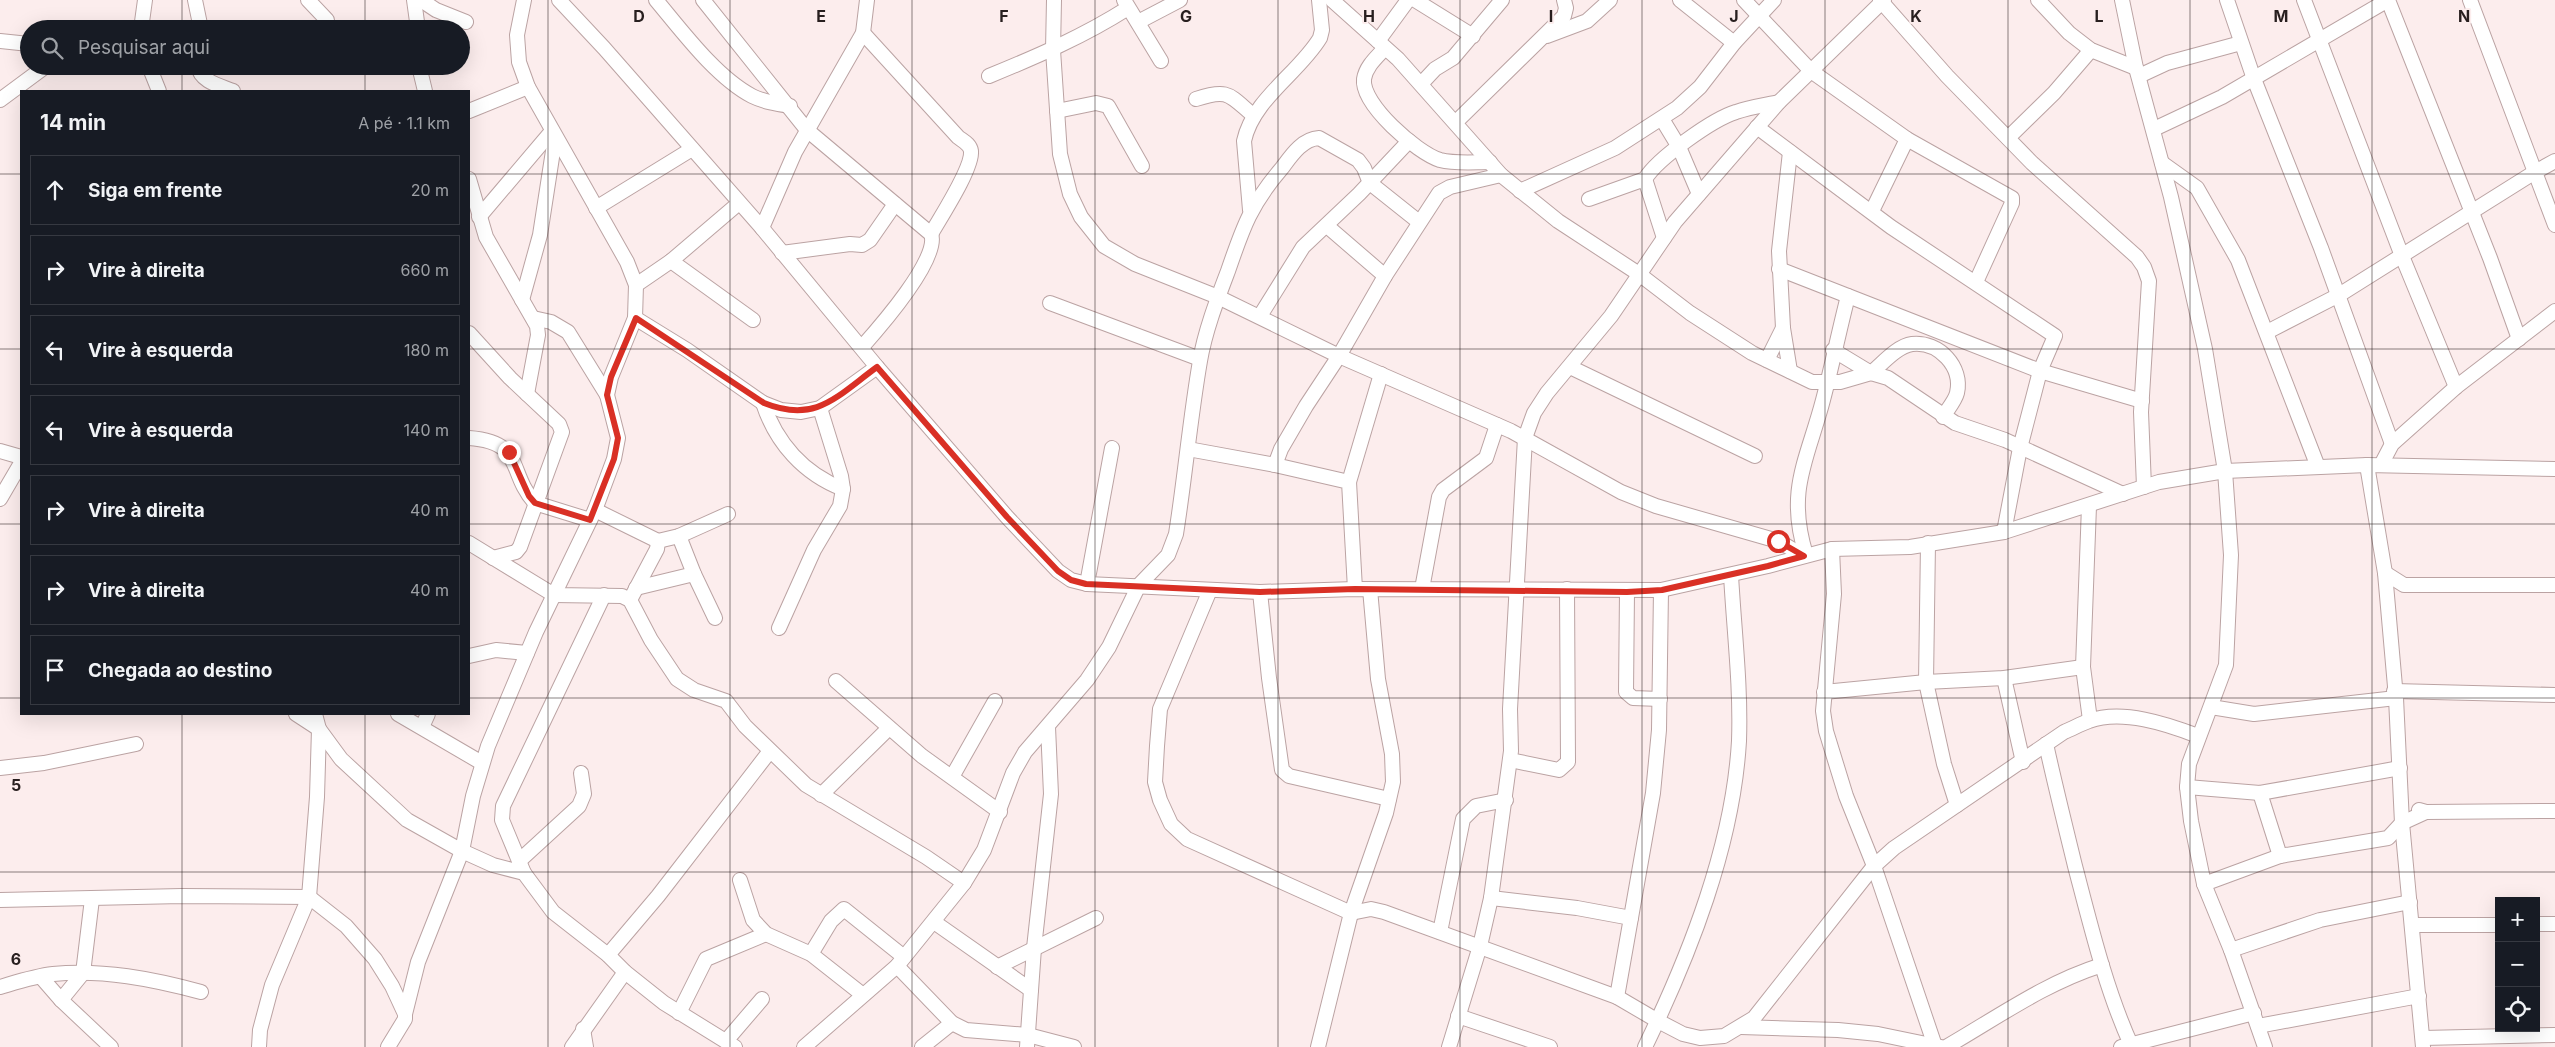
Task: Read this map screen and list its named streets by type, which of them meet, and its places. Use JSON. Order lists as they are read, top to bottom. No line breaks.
{"page":{"search":"Pesquisar aqui","heading":["14 min","A pé · 1.1 km"],"list":[["Siga em frente","20 m"],["Vire à direita","660 m"],["Vire à esquerda","180 m"],["Vire à esquerda","140 m"],["Vire à direita","40 m"],["Vire à direita","40 m"],"Chegada ao destino"],"map_buttons":["+","−"]},"grid":{"columns":["D","E","F","G","H","I","J","K","L","M","N"],"rows":["5","6"]}}
